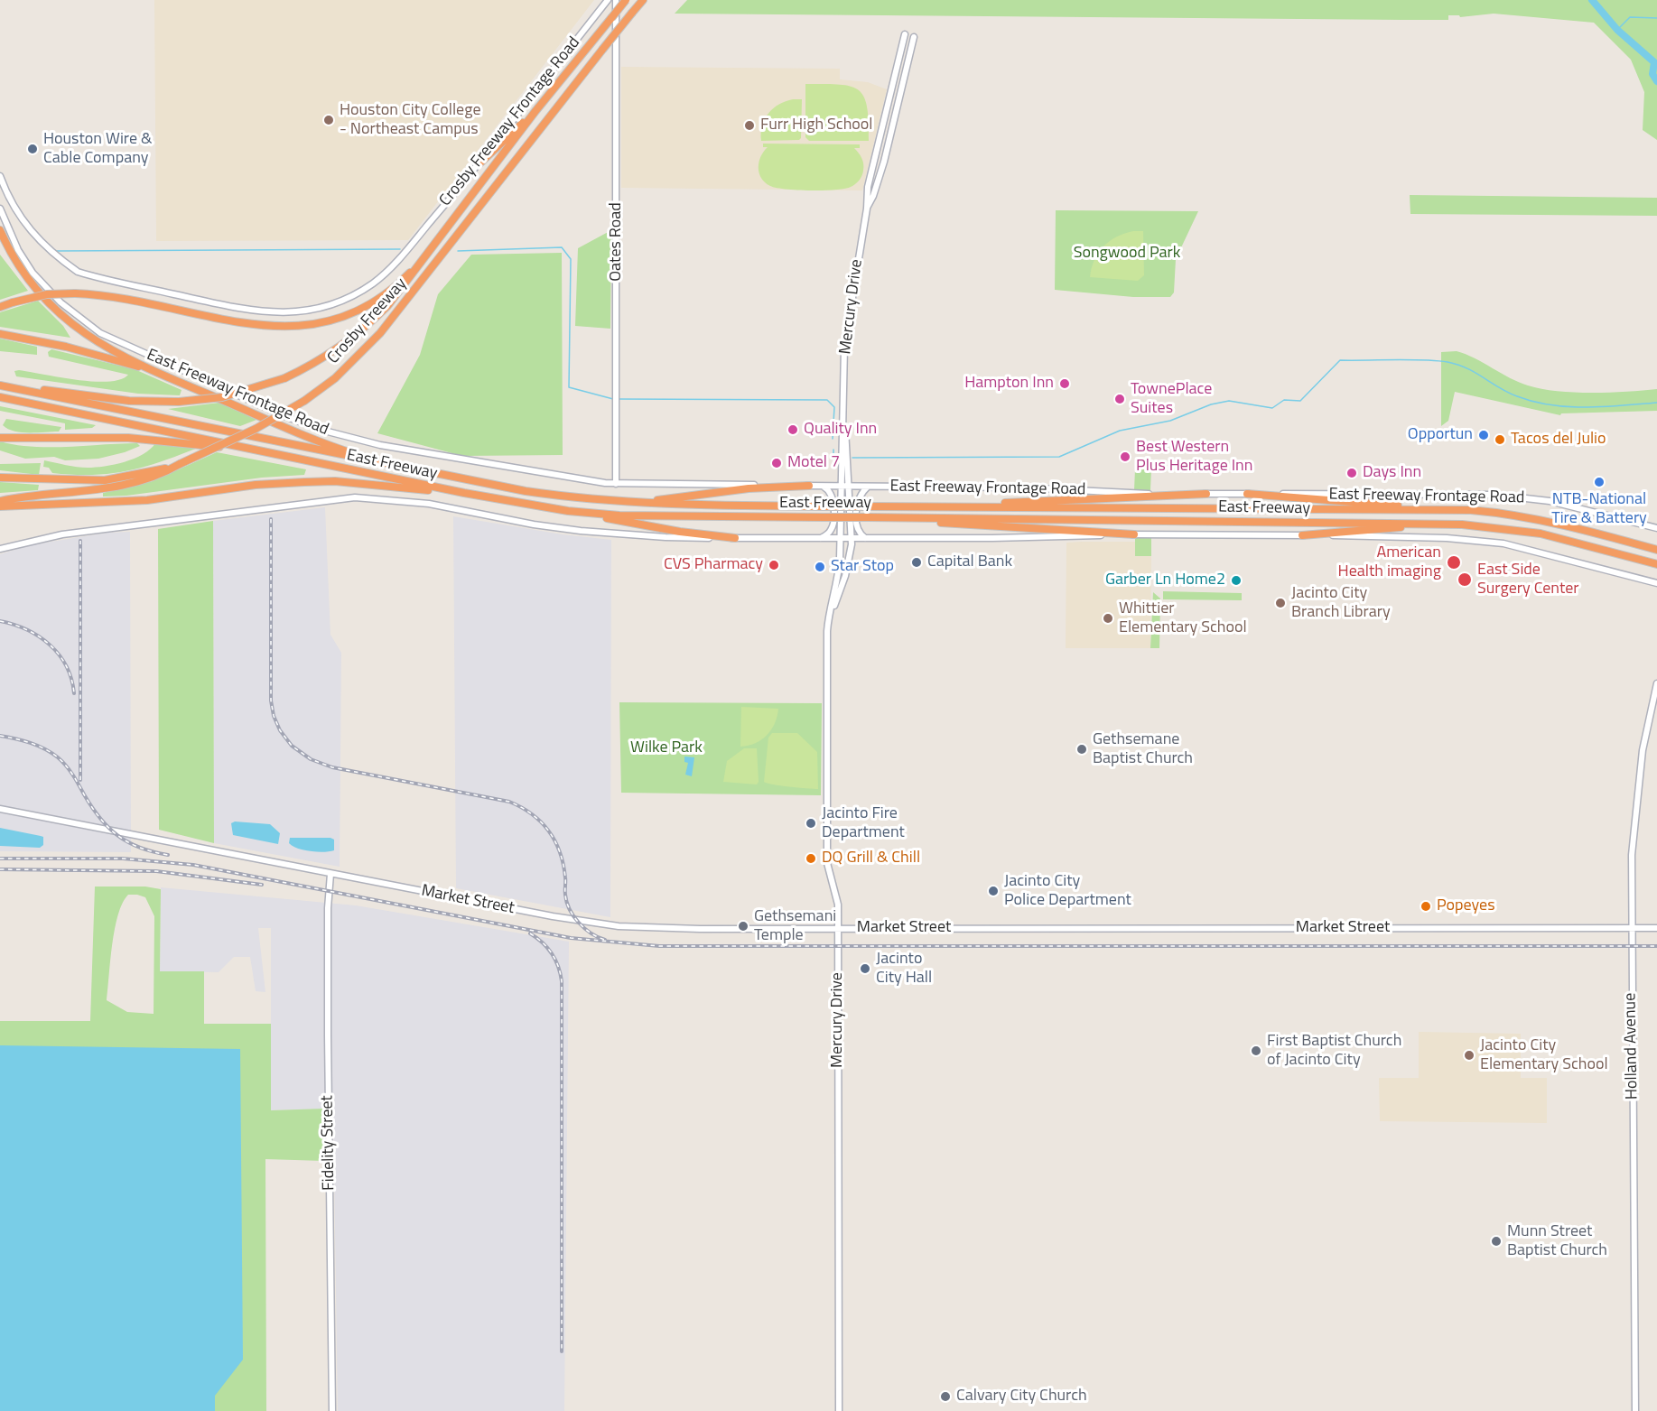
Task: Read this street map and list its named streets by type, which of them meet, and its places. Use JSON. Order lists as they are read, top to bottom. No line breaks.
{"streets":{"highway":["Crosby Freeway","East Freeway"],"main road":["Crosby Freeway Frontage Road","Oates Road","Mercury Drive","East Freeway Frontage Road","Market Street","Holland Avenue","Fidelity Street"]},"crossings":[["Oates Road","East Freeway Frontage Road"],["Mercury Drive","East Freeway Frontage Road"],["Mercury Drive","Market Street"],["Crosby Freeway","East Freeway"],["Market Street","Holland Avenue"],["Market Street","Fidelity Street"]],"parks":["Songwood Park","Wilke Park"],"places":["Houston City College - Northeast Campus","Furr High School","Houston Wire & Cable Company","Hampton Inn","TownePlace Suites","Quality Inn","Opportun","Tacos del Julio","Best Western Plus Heritage Inn","Motel 7","Days Inn","NTB-National Tire & Battery","Capital Bank","American Health imaging","CVS Pharmacy","Star Stop","East Side Surgery Center","Garber Ln Home2","Jacinto City Branch Library","Whittier Elementary School","Gethsemane Baptist Church","Jacinto Fire Department","DQ Grill & Chill","Jacinto City Police Department","Popeyes","Gethsemani Temple","Jacinto City Hall","First Baptist Church of Jacinto City","Jacinto City Elementary School","Munn Street Baptist Church","Calvary City Church"]}
